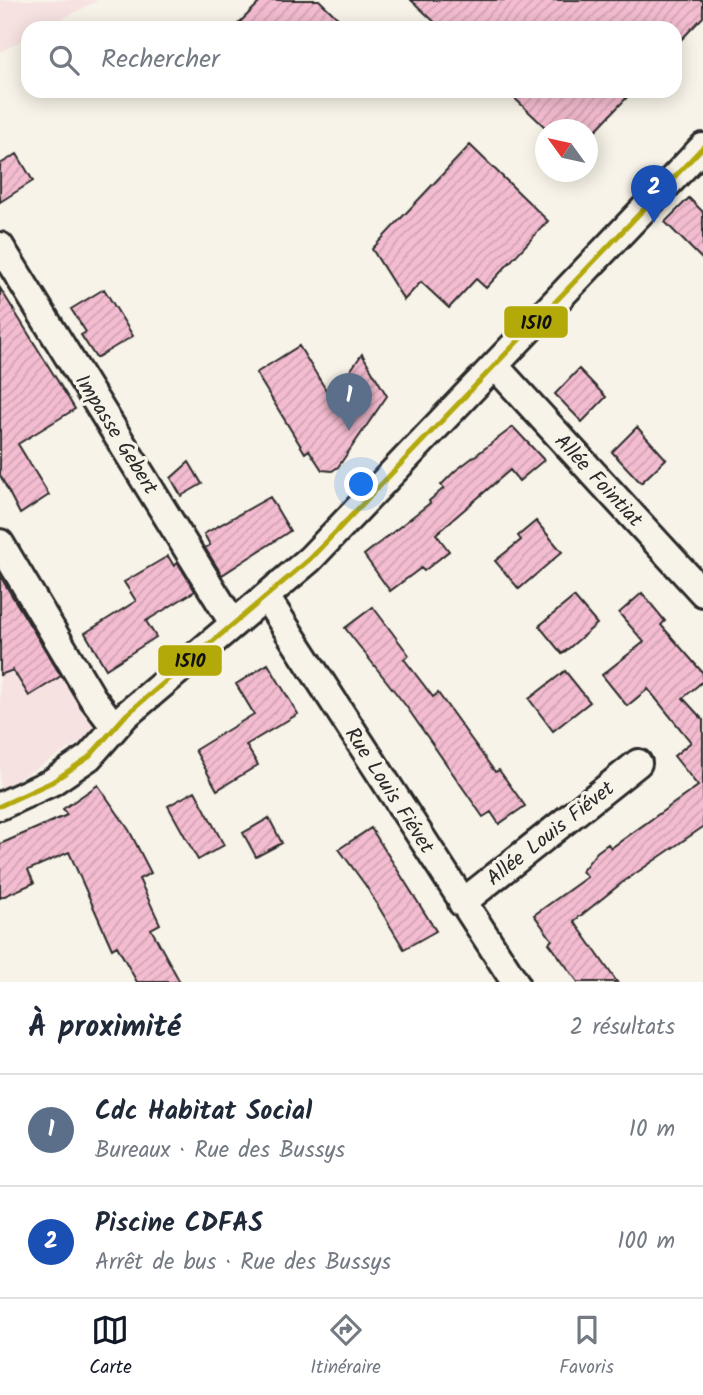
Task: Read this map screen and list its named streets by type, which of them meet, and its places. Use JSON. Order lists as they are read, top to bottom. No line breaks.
{"streets":{"street":["Impasse Gebert","Allée Fointiat","Rue Louis Fiévet","Allée Louis Fiévet"]},"crossings":[["Rue Louis Fiévet","Allée Louis Fiévet"]],"lines":["transit line 1510"],"north":"top left","page":{"search":"Rechercher","pins":["2","1"],"heading":["À proximité","2 résultats"],"list":[{"mark":"1","name":"Cdc Habitat Social","note":"Bureaux · Rue des Bussys","value":"10 m"},{"mark":"2","name":"Piscine CDFAS","note":"Arrêt de bus · Rue des Bussys","value":"100 m"}],"nav":["Carte","Itinéraire","Favoris"]}}
